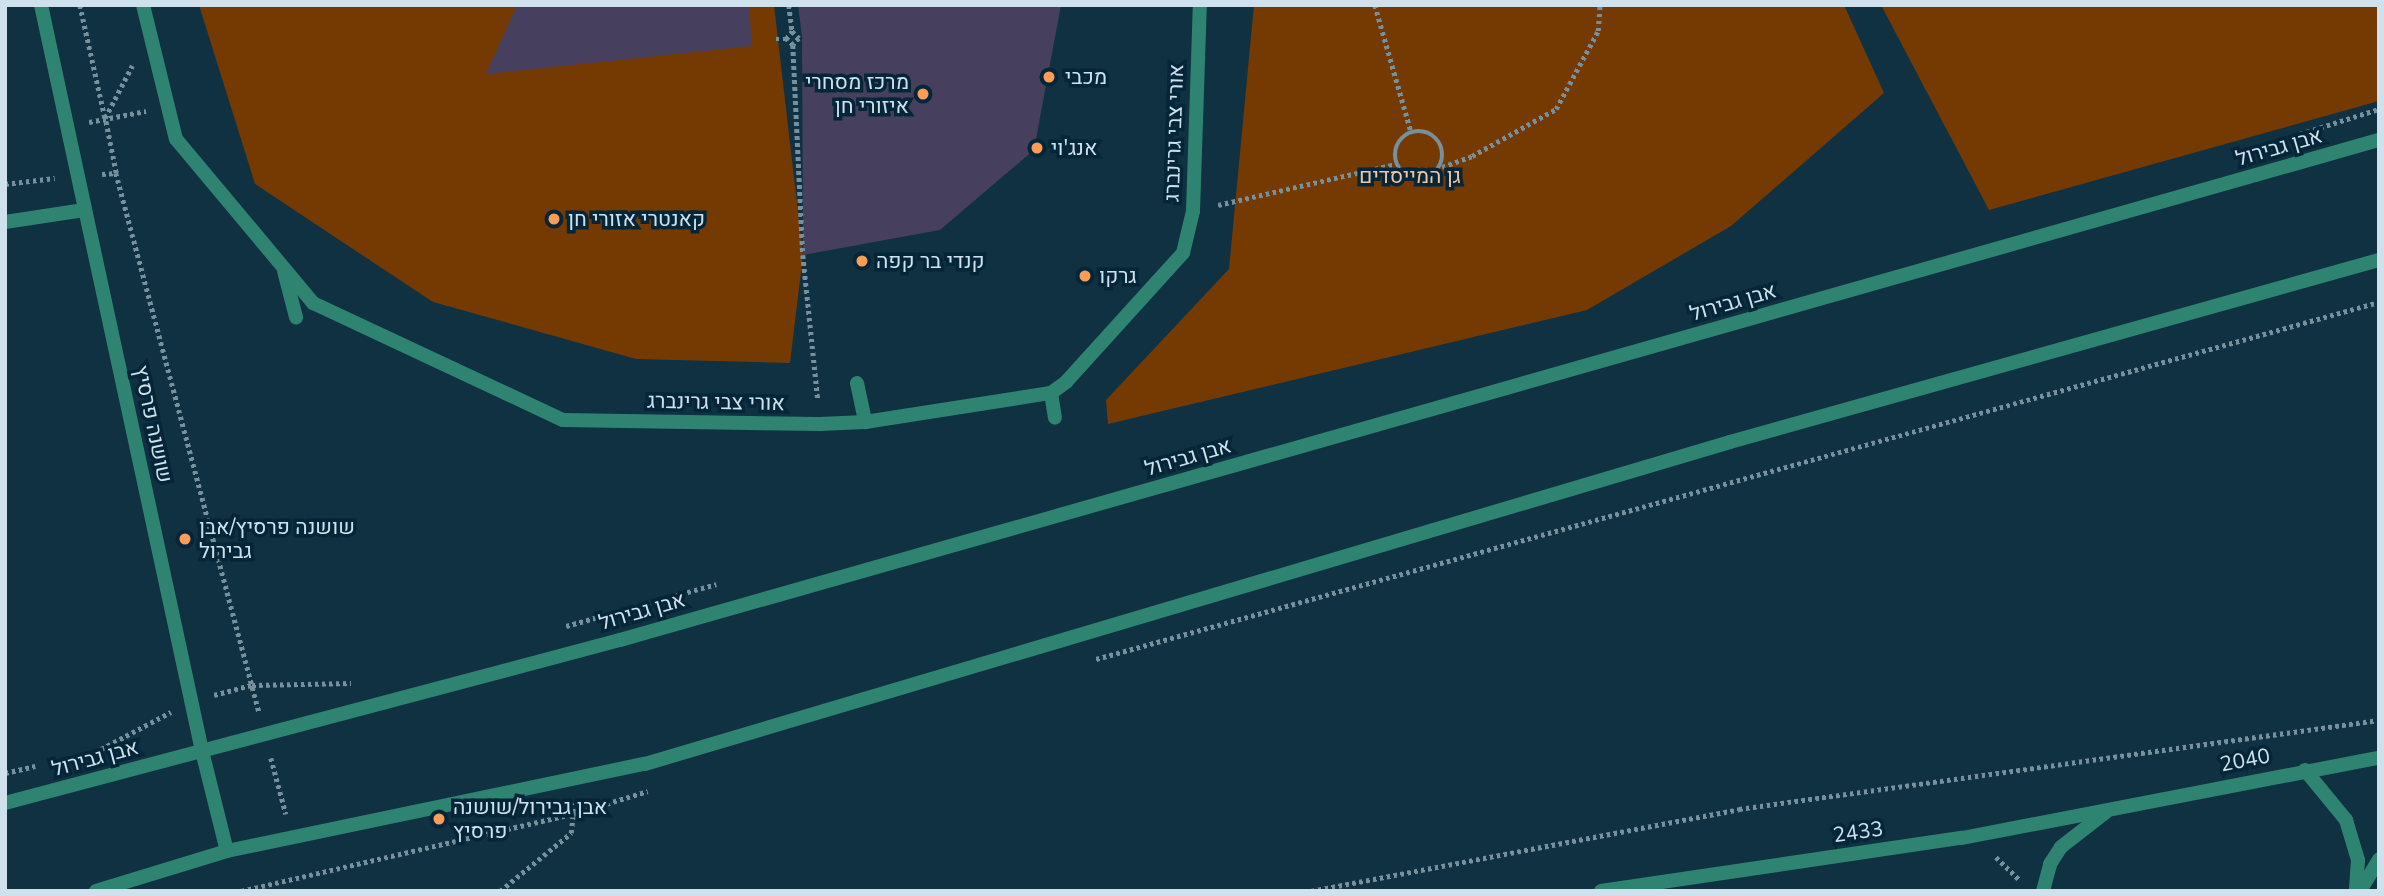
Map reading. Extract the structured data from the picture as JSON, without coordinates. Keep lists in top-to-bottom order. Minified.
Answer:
{"streets":{"street":["אורי צבי גרינברג","אבן גבירול","שושנה פרסיץ","2040","2433"]},"crossings":[["אבן גבירול","שושנה פרסיץ"],["2040","2433"]],"parks":["גן המייסדים"],"places":["מכבי","מרכז מסחרי איזורי חן","אנג'וי","קאנטרי אזורי חן","קנדי בר קפה","גרקו","שושנה פרסיץ/אבן גבירול","אבן גבירול/שושנה פרסיץ"]}
